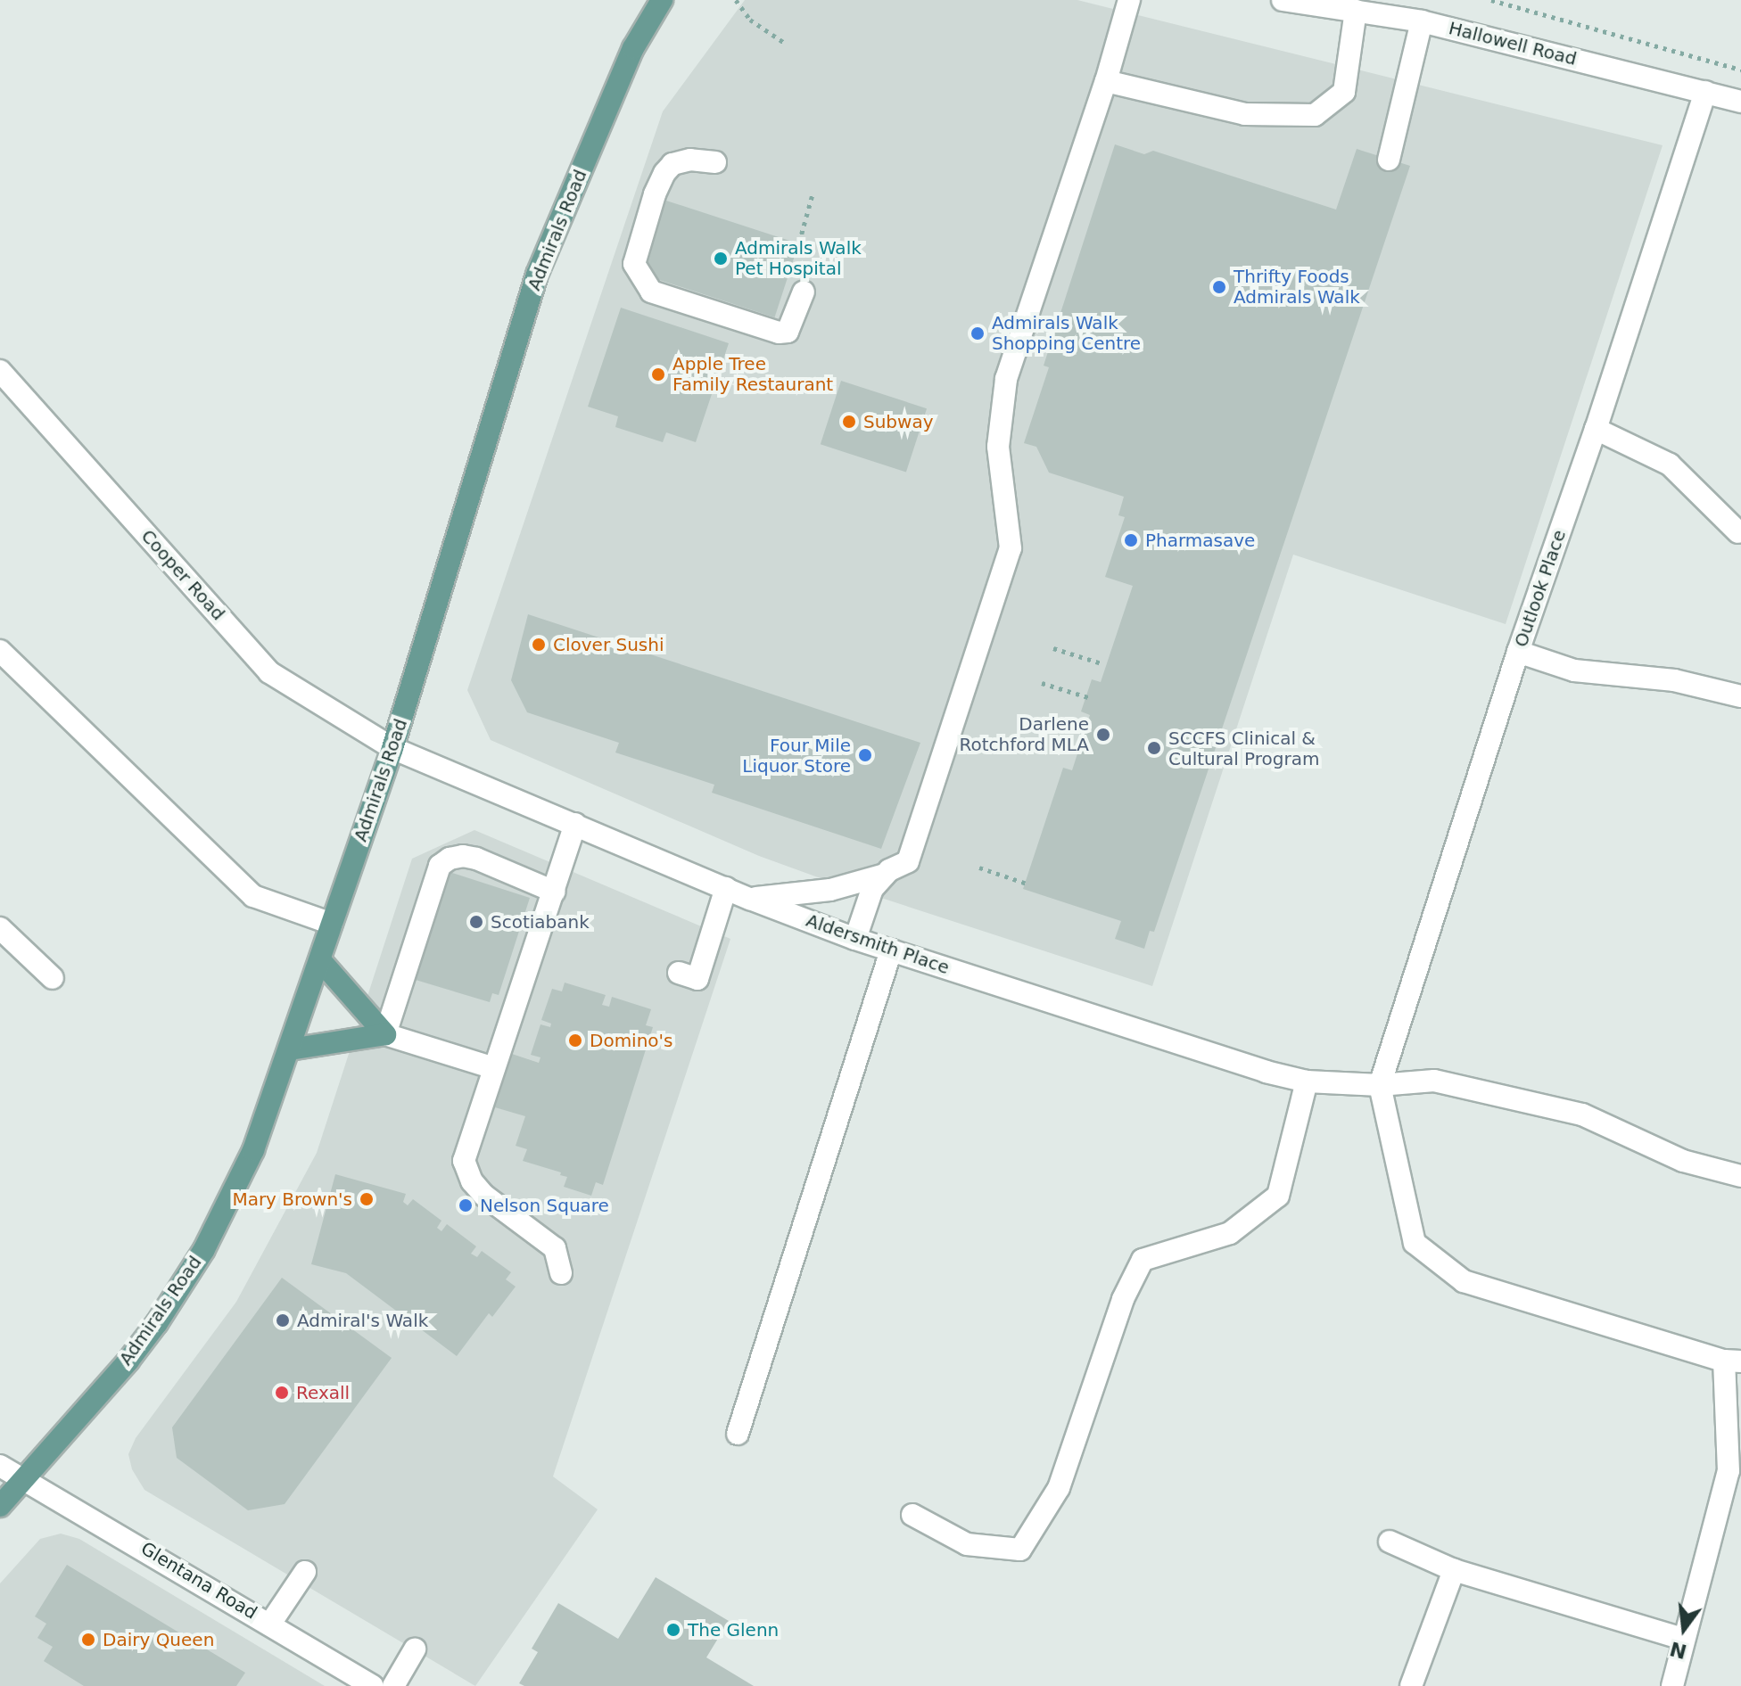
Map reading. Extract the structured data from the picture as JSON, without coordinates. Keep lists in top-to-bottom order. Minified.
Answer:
{"streets":{"main road":["Admirals Road"],"street":["Hallowell Road","Cooper Road","Outlook Place","Aldersmith Place","Glentana Road"]},"crossings":[["Hallowell Road","Outlook Place"],["Admirals Road","Cooper Road"],["Admirals Road","Aldersmith Place"],["Admirals Road","Glentana Road"],["Cooper Road","Aldersmith Place"],["Outlook Place","Aldersmith Place"]],"places":["Admirals Walk Pet Hospital","Thrifty Foods Admirals Walk","Admirals Walk Shopping Centre","Apple Tree Family Restaurant","Subway","Pharmasave","Clover Sushi","Darlene Rotchford MLA","SCCFS Clinical & Cultural Program","Four Mile Liquor Store","Scotiabank","Domino's","Mary Brown's","Nelson Square","Admiral's Walk","Rexall","The Glenn","Dairy Queen"],"north":"bottom"}
